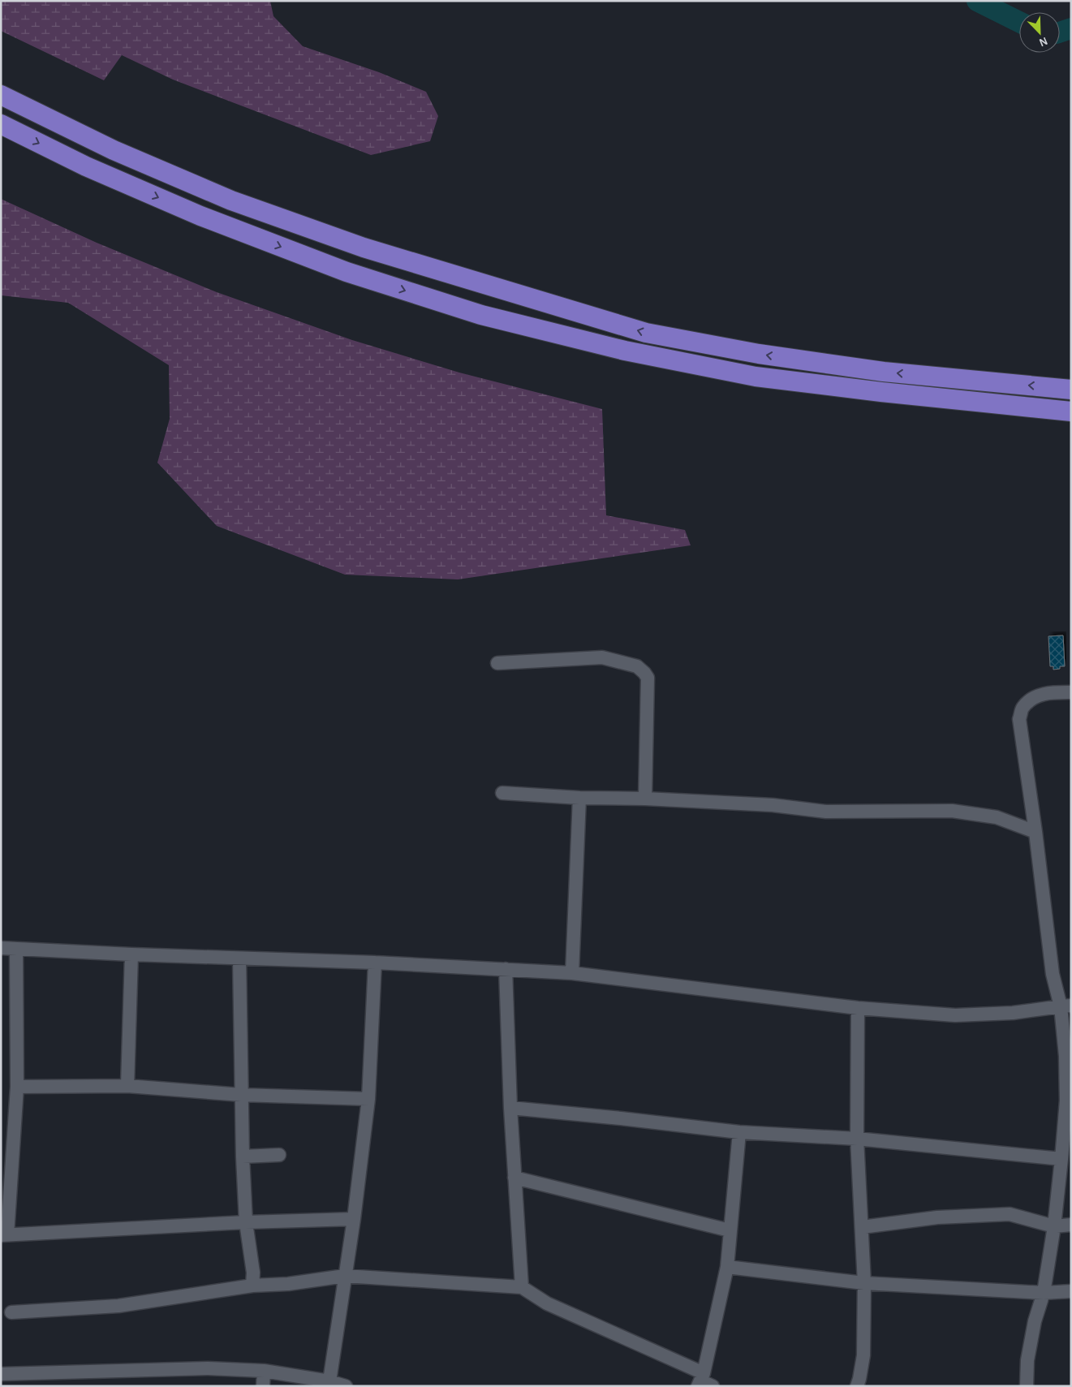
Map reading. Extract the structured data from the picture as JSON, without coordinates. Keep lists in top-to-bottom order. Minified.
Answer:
{"north":"bottom right"}
